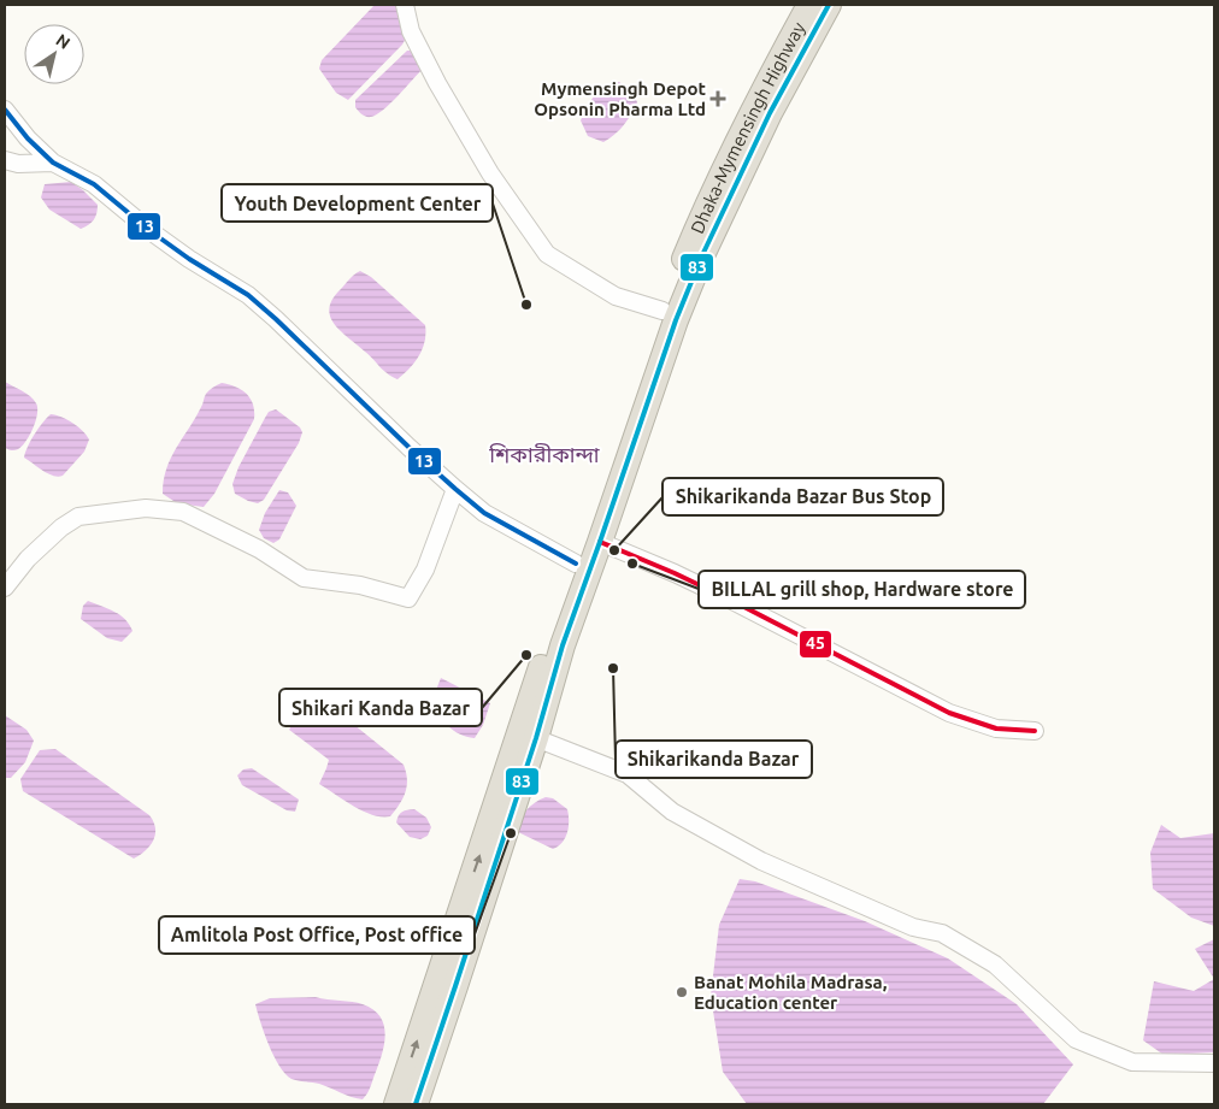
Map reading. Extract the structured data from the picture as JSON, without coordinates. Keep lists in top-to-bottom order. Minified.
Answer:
{"streets":{"highway":["Dhaka-Mymensingh Highway"]},"districts":["শিকারীকান্দা"],"places":{"health":["Mymensingh Depot Opsonin Pharma Ltd"],"other":["Youth Development Center","Shikarikanda Bazar Bus Stop","BILLAL grill shop, Hardware store","Shikari Kanda Bazar","Shikarikanda Bazar","Amlitola Post Office, Post office","Banat Mohila Madrasa, Education center"]},"lines":["transit line 83","transit line 13","transit line 45"],"north":"top right"}
